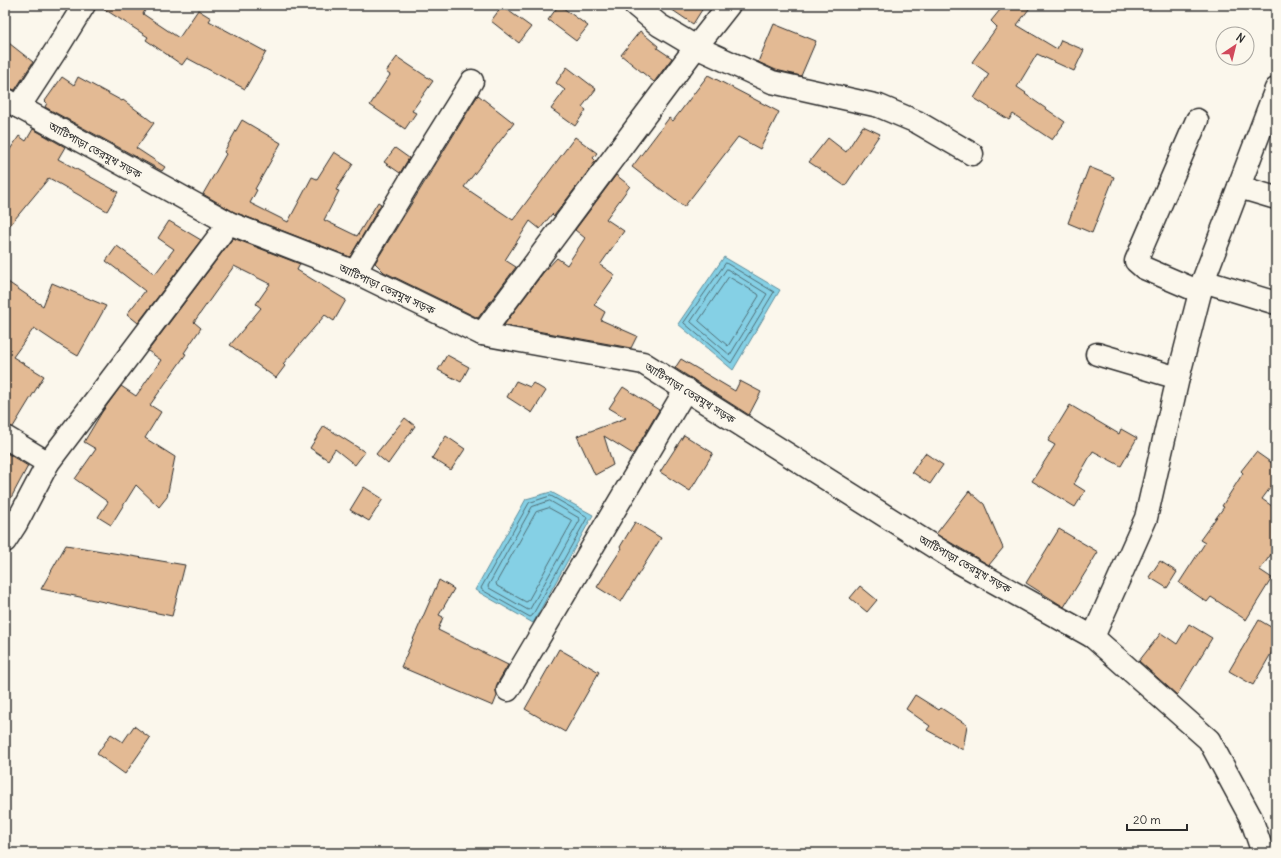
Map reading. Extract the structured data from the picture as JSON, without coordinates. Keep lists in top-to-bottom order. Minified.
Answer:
{"streets":{"street":["আটিপাড়া তেরমুখ সড়ক"]},"scale_bar":"20 m","north":"top right"}
